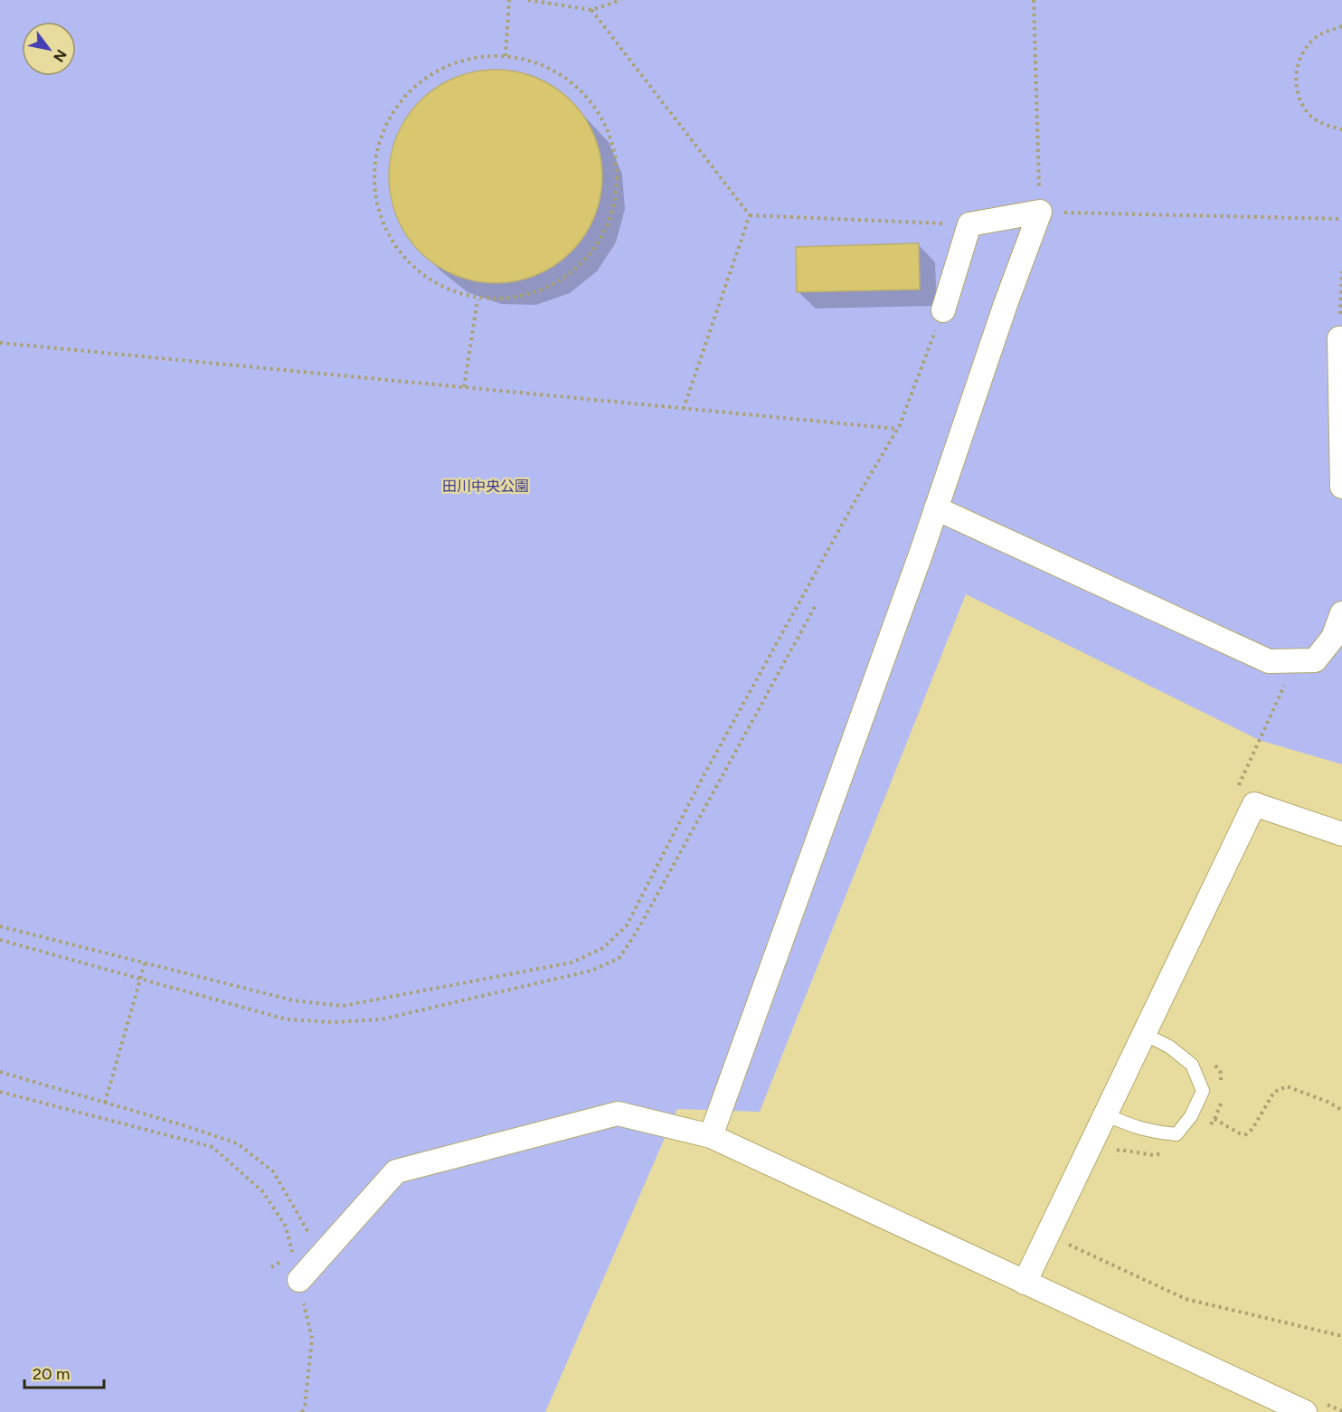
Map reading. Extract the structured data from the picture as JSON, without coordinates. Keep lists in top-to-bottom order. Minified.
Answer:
{"parks":["田川中央公園"],"scale_bar":"20 m","north":"bottom right"}
